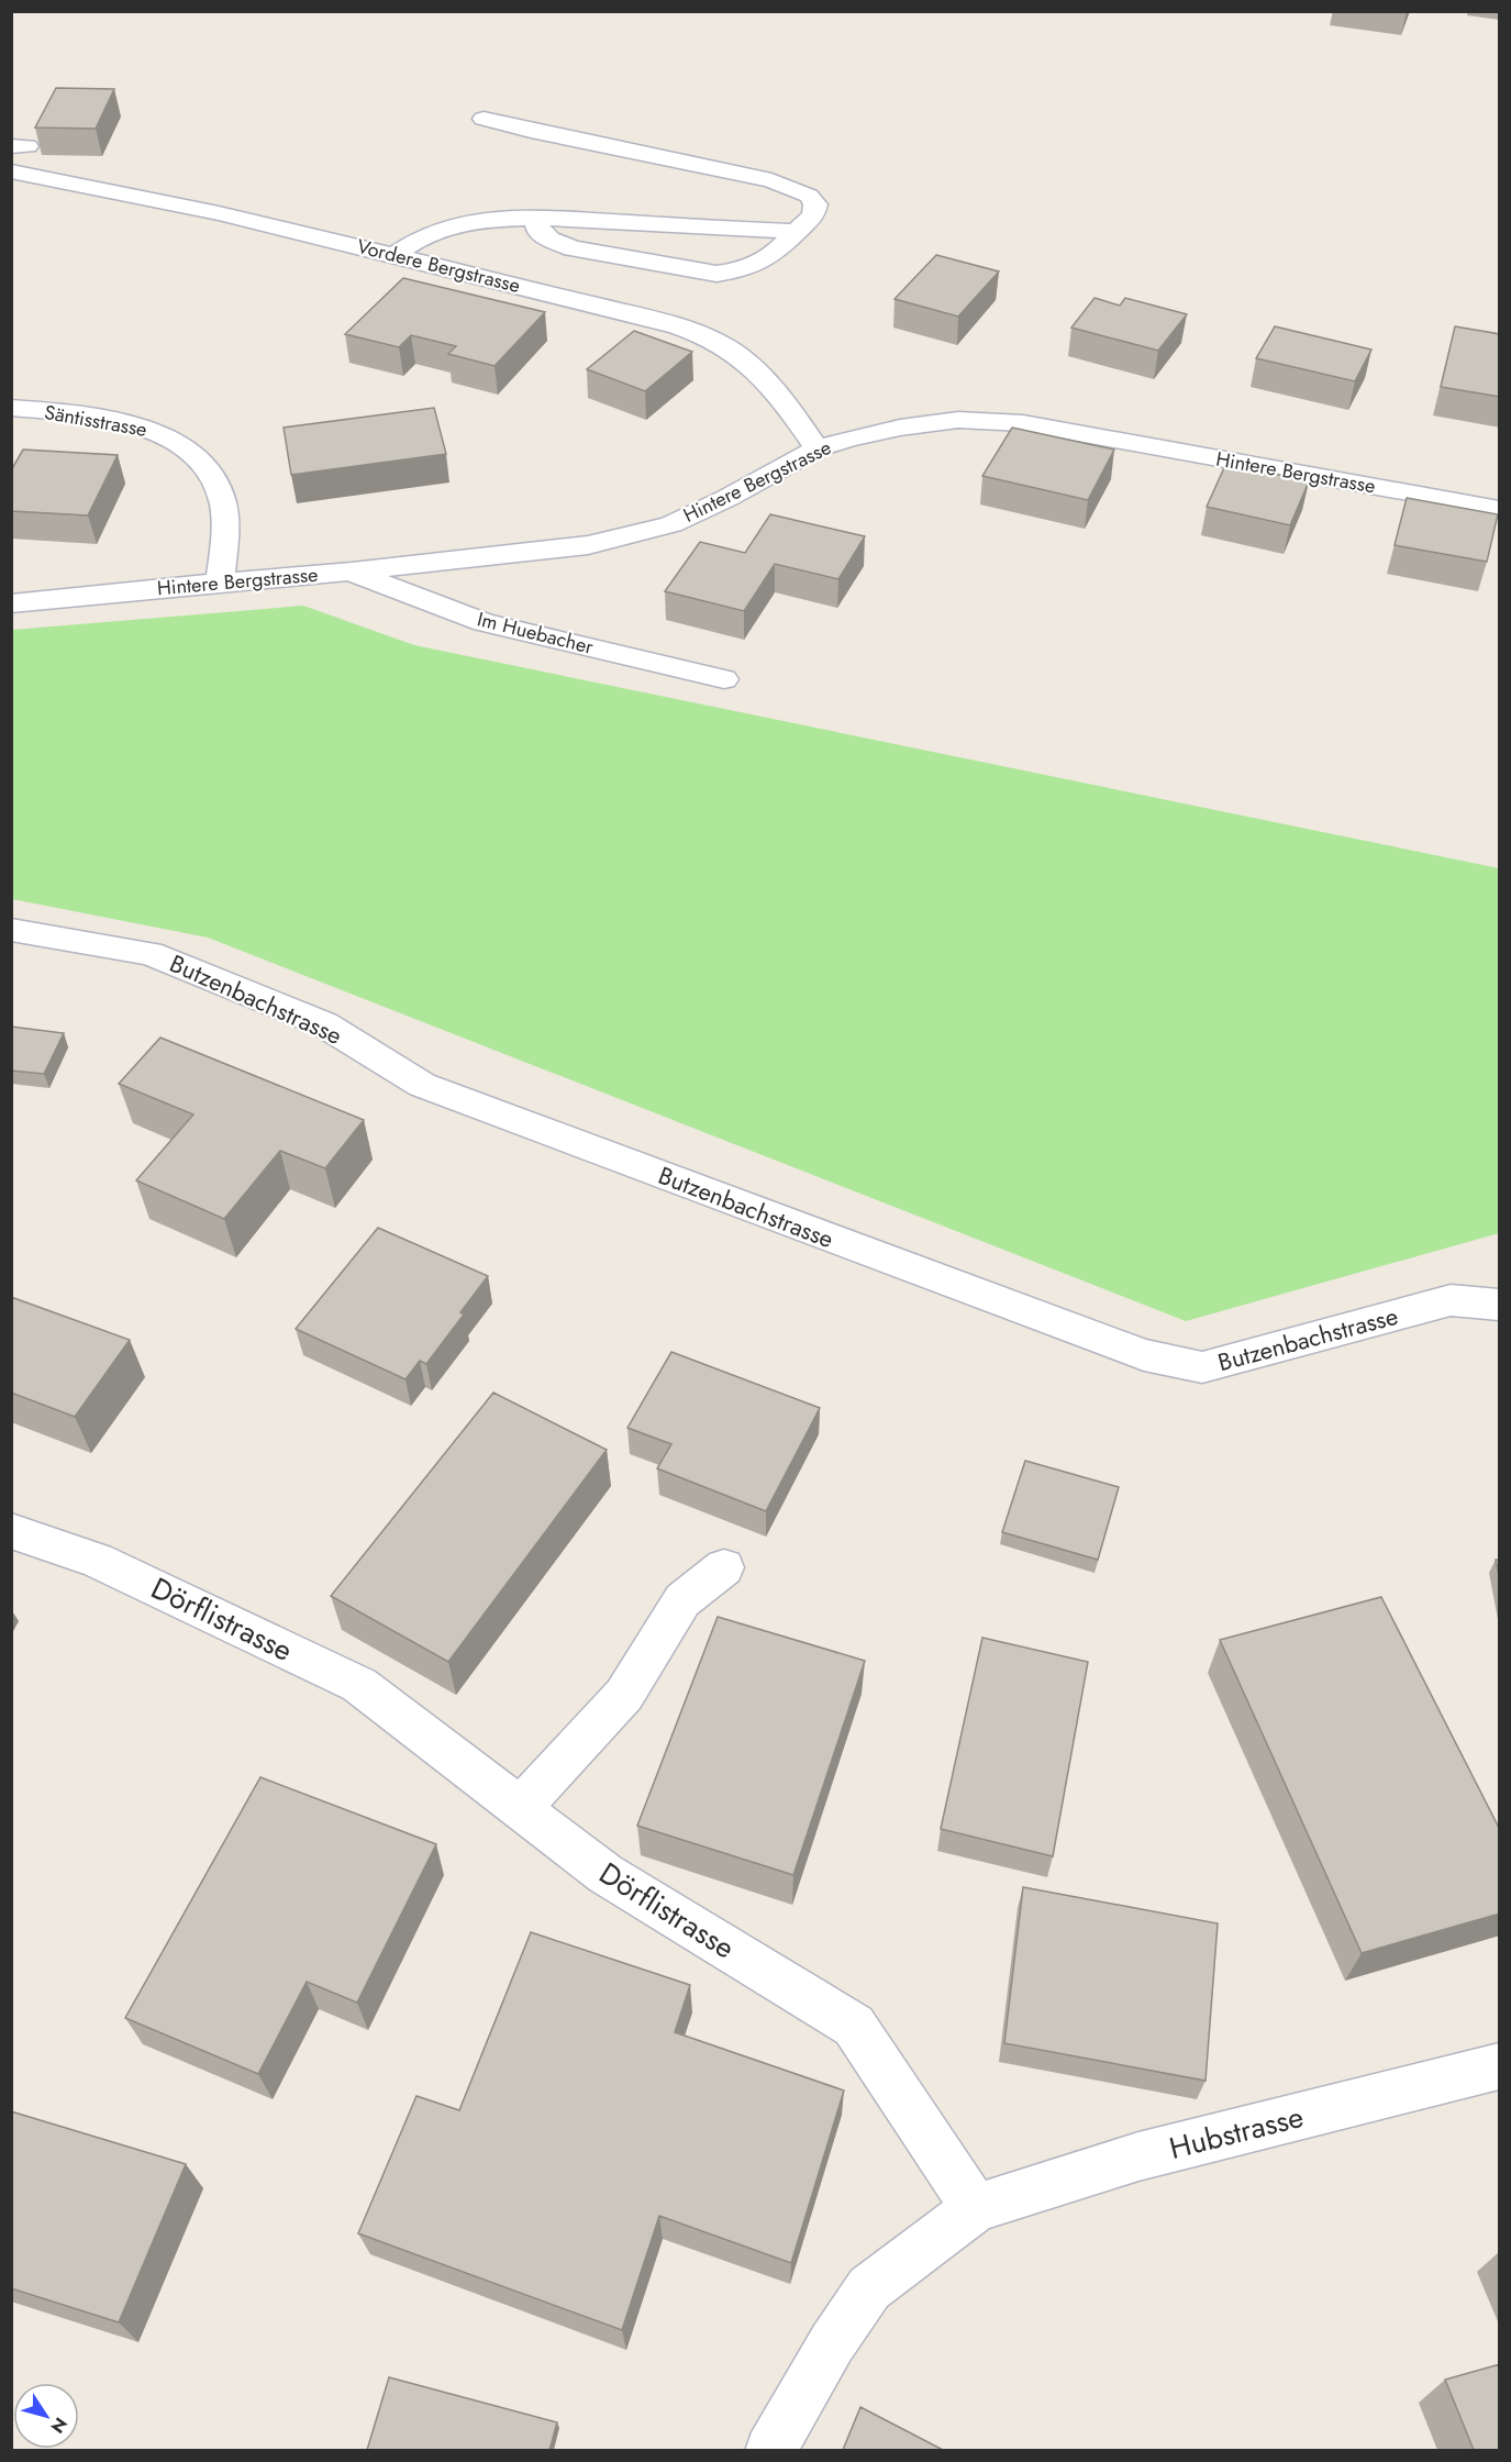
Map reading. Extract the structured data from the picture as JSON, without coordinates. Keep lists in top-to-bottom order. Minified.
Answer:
{"streets":{"street":["Vordere Bergstrasse","Säntisstrasse","Hintere Bergstrasse","Im Huebacher","Butzenbachstrasse","Dörflistrasse","Hubstrasse"]},"crossings":[["Vordere Bergstrasse","Hintere Bergstrasse"],["Säntisstrasse","Hintere Bergstrasse"],["Hintere Bergstrasse","Im Huebacher"],["Dörflistrasse","Hubstrasse"]],"north":"bottom right"}
